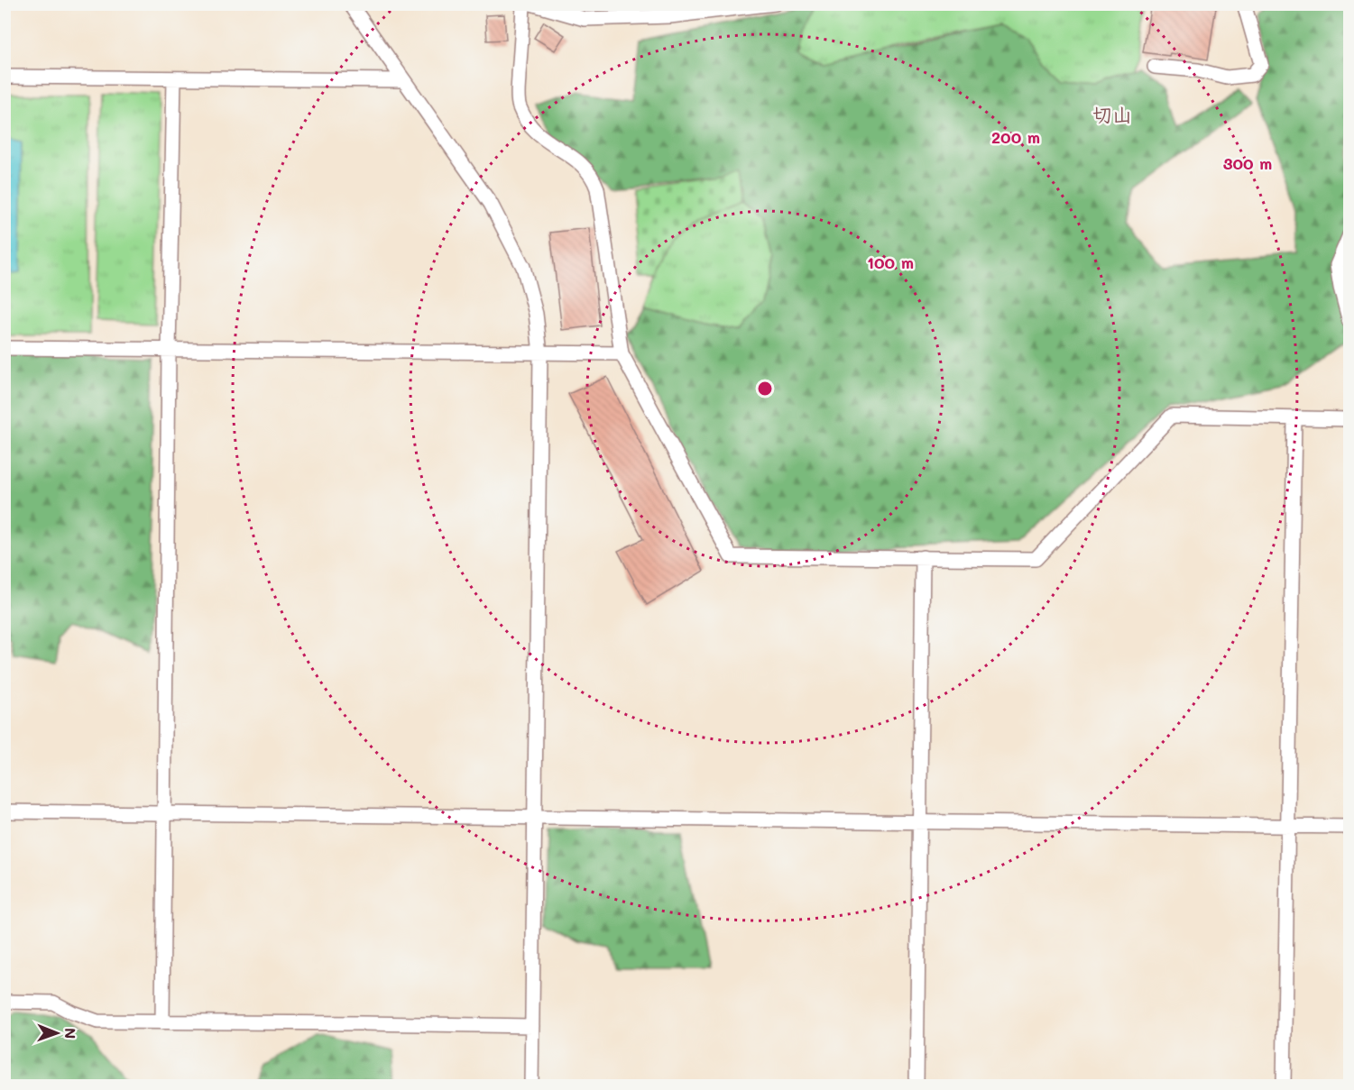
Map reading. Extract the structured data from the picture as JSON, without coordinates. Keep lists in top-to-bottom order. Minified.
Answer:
{"districts":["切山"],"north":"right","rings":["200 m","300 m","100 m"]}
